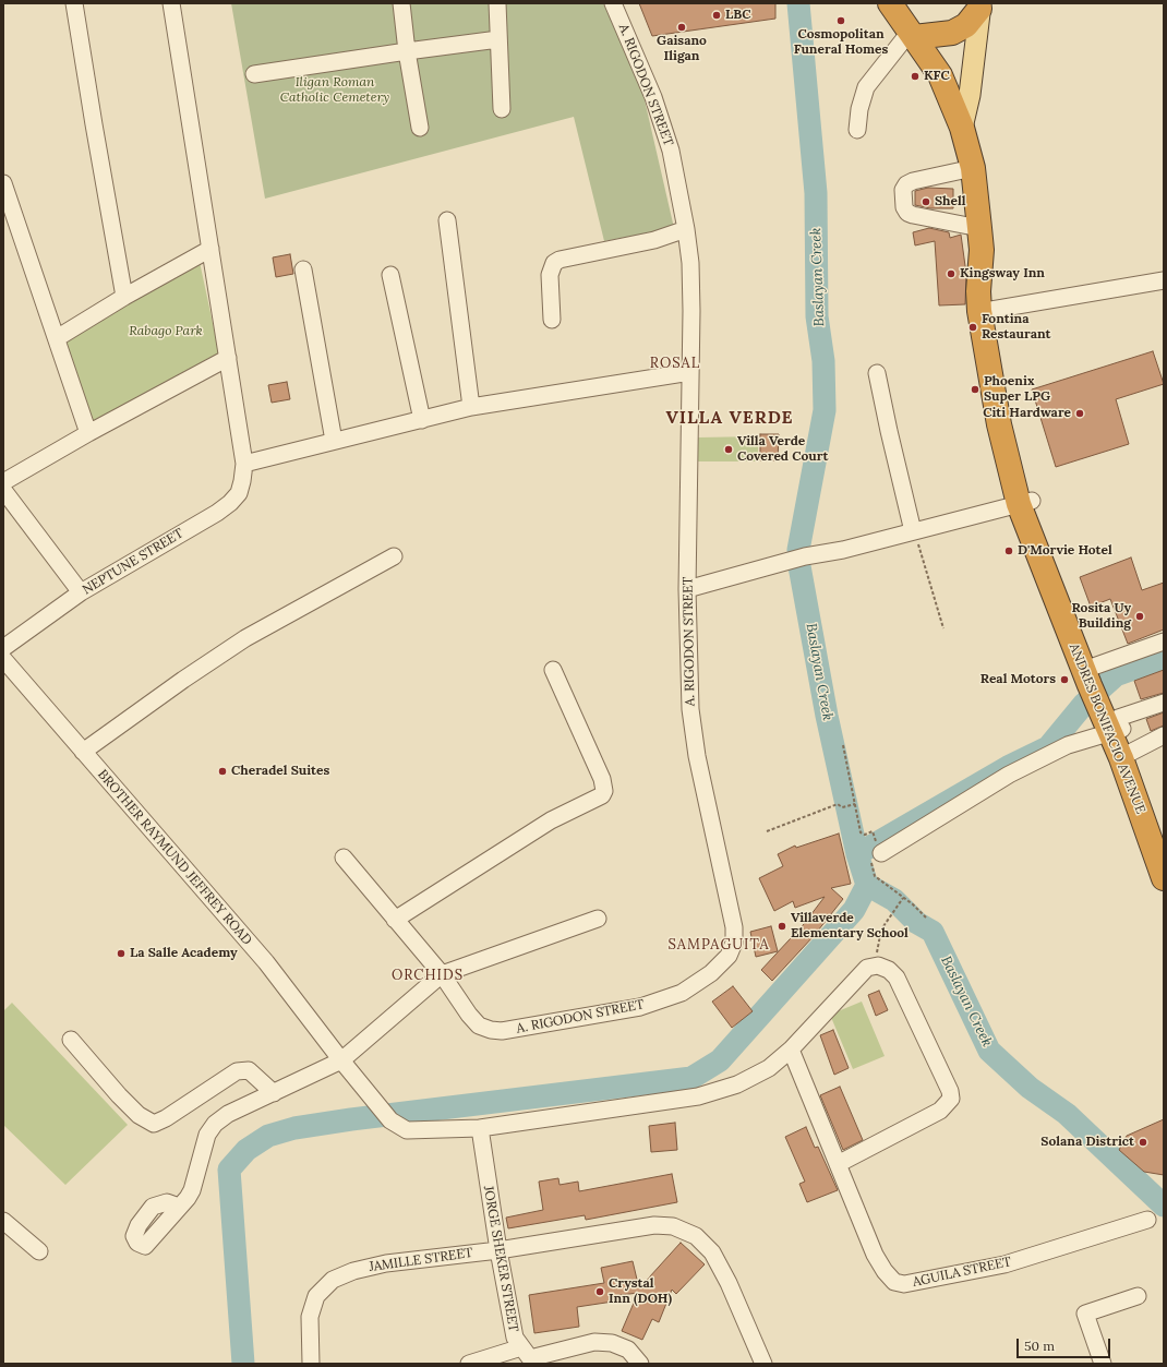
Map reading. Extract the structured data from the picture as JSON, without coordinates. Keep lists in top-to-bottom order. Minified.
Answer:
{"streets":{"highway":["ANDRES BONIFACIO AVENUE"],"street":["A. RIGODON STREET","NEPTUNE STREET","BROTHER RAYMUND JEFFREY ROAD","JORGE SHEKER STREET","JAMILLE STREET","AGUILA STREET"]},"crossings":[["BROTHER RAYMUND JEFFREY ROAD","JORGE SHEKER STREET"],["JORGE SHEKER STREET","JAMILLE STREET"]],"districts":["ROSAL","VILLA VERDE","SAMPAGUITA","ORCHIDS"],"water":["Baslayan Creek"],"parks":["Iligan Roman Catholic Cemetery","Rabago Park"],"places":["LBC","Cosmopolitan Funeral Homes","Gaisano Iligan","KFC","Shell","Kingsway Inn","Fontina Restaurant","Phoenix Super LPG","Citi Hardware","Villa Verde Covered Court","D'Morvie Hotel","Rosita Uy Building","Real Motors","Cheradel Suites","Villaverde Elementary School","La Salle Academy","Solana District","Crystal Inn (DOH)"],"scale_bar":"50 m"}
